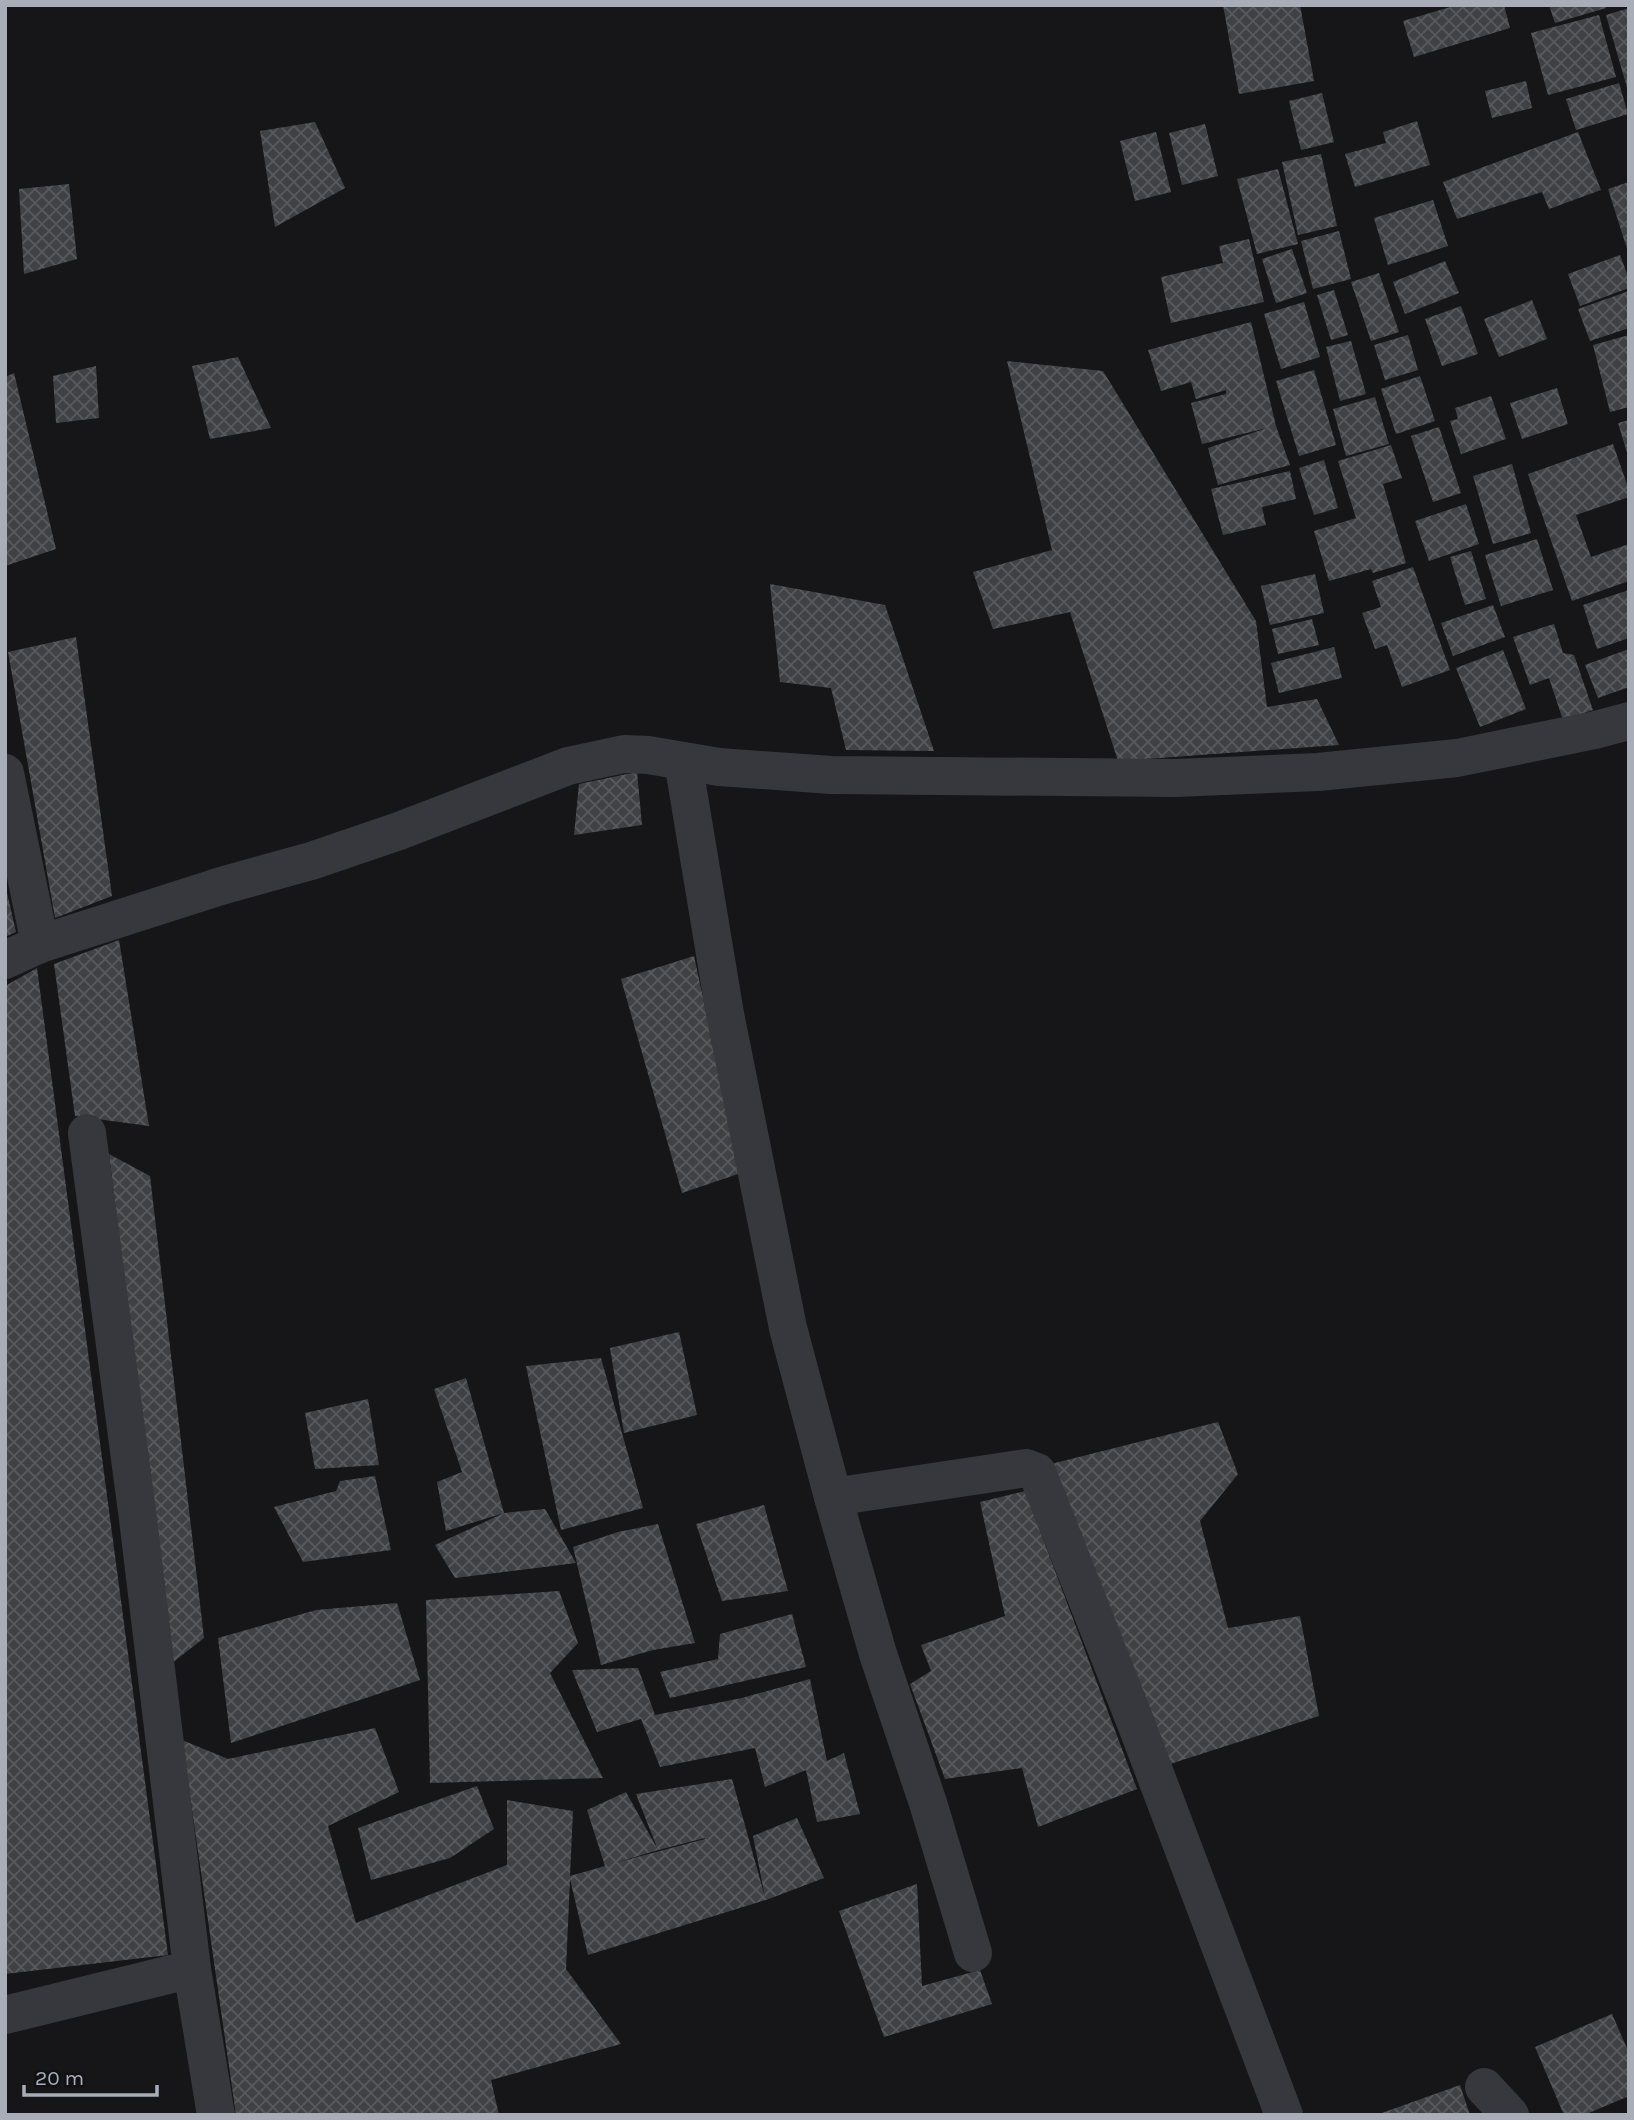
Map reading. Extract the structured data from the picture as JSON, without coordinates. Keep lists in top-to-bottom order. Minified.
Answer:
{"scale_bar":"20 m"}
